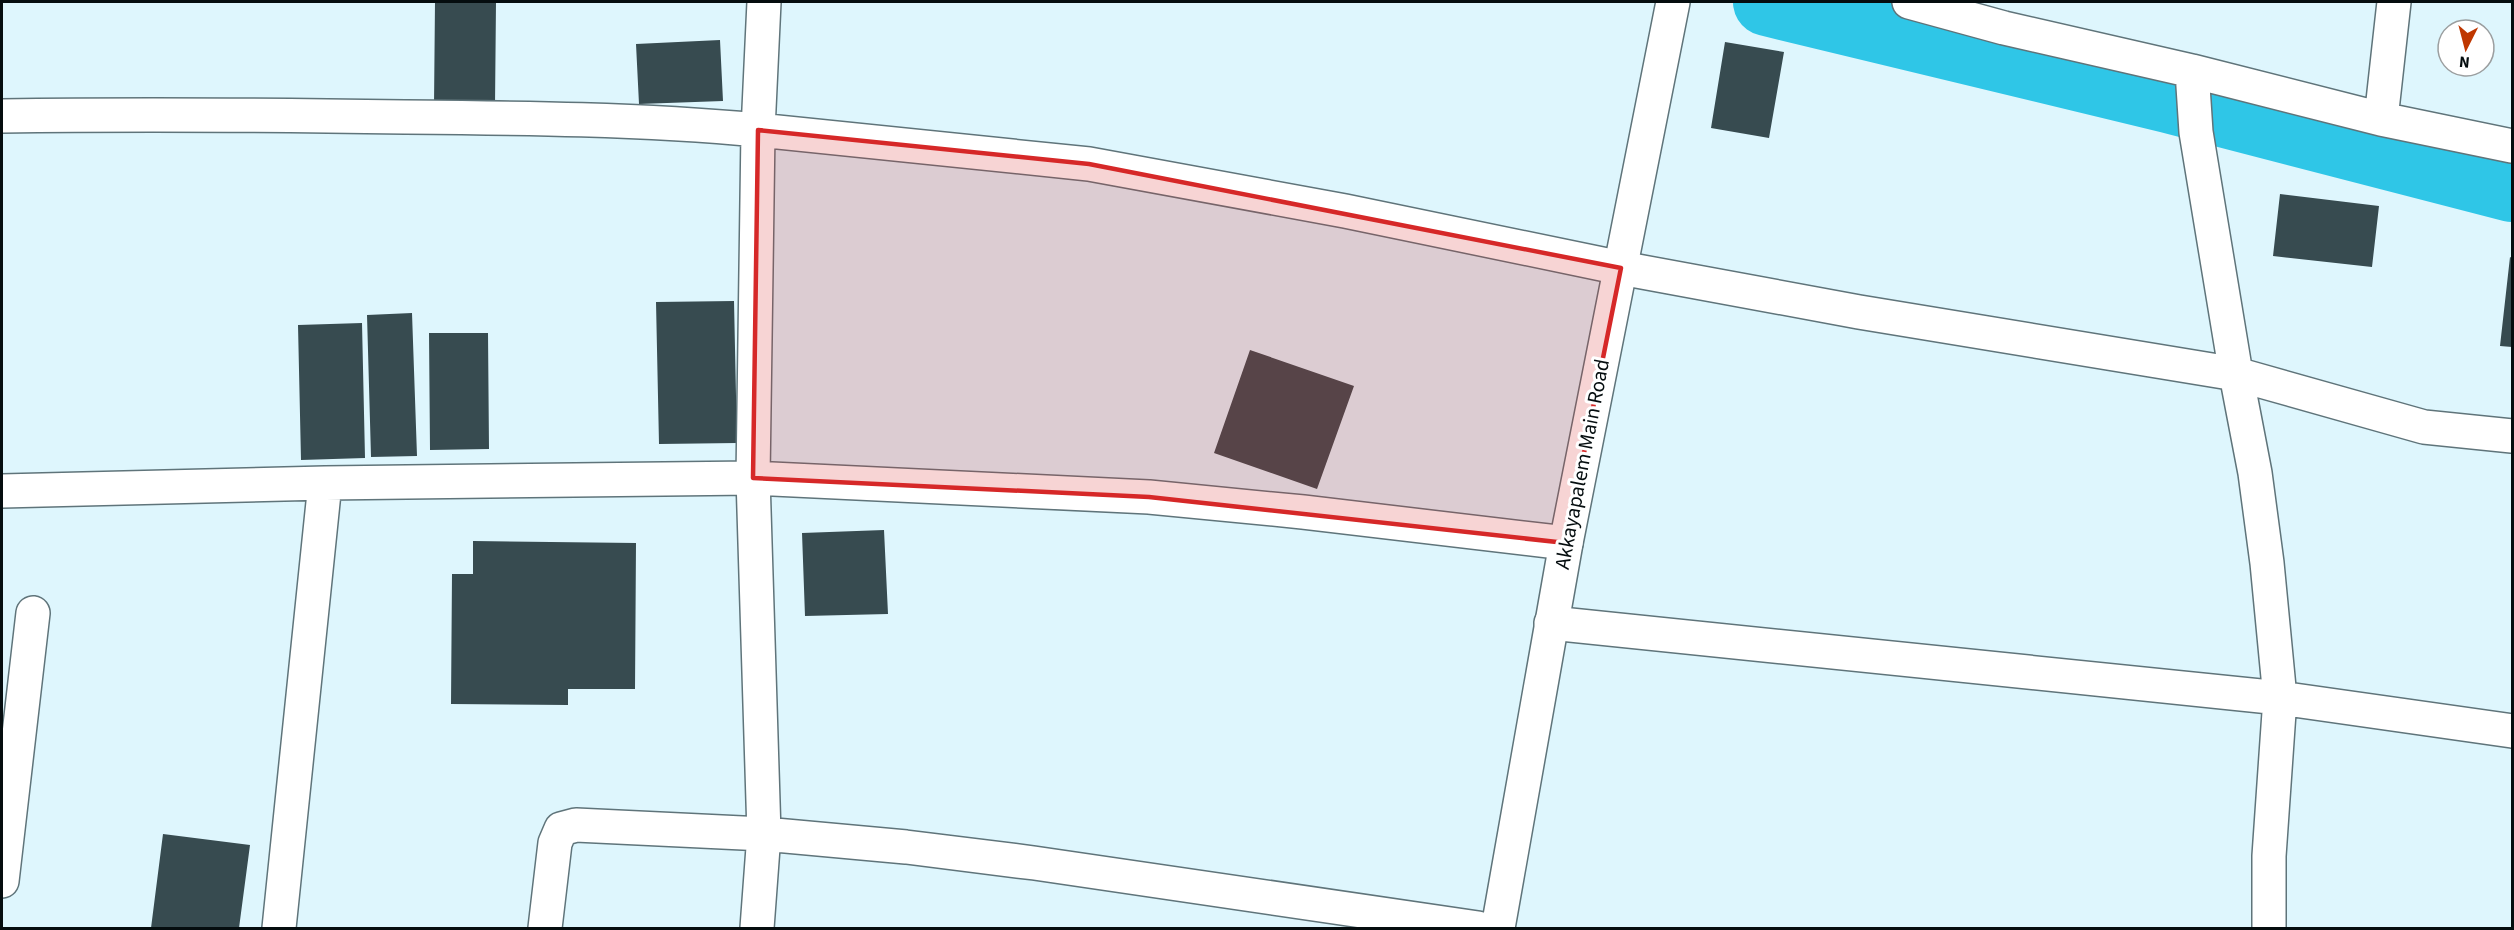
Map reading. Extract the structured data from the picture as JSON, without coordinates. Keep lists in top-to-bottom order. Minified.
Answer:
{"streets":{"street":["Akkayapalem Main Road"]},"north":"bottom"}
